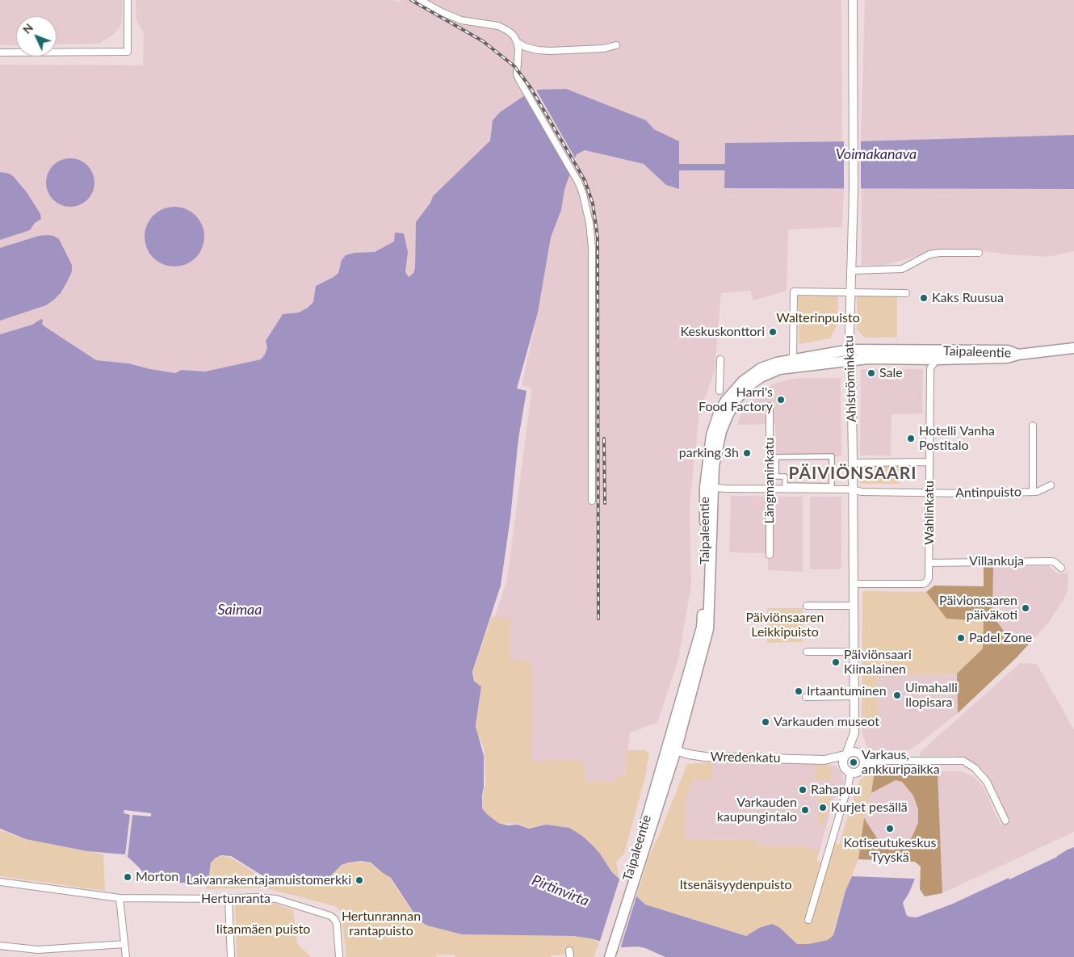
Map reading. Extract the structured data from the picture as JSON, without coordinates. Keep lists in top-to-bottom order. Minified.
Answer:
{"streets":{"highway":["Taipaleentie"],"street":["Ahlströminkatu","Längmaninkatu","Antinpuisto","Wahlinkatu","Villankuja","Wredenkatu","Hertunranta"]},"crossings":[["Taipaleentie","Ahlströminkatu"],["Taipaleentie","Antinpuisto"],["Taipaleentie","Wredenkatu"],["Ahlströminkatu","Antinpuisto"],["Ahlströminkatu","Wahlinkatu"],["Ahlströminkatu","Wredenkatu"],["Längmaninkatu","Antinpuisto"],["Antinpuisto","Wahlinkatu"],["Wahlinkatu","Villankuja"]],"districts":["PÄIVIÖNSAARI"],"water":["Voimakanava","Saimaa","Pirtinvirta"],"parks":["Walterinpuisto","Päiviönsaaren Leikkipuisto","Itsenäisyydenpuisto","Hertunrannan rantapuisto","Iitanmäen puisto"],"places":["Kaks Ruusua","Keskuskonttori","Sale","Harri's Food Factory","Hotelli Vanha Postitalo","parking 3h","Päivionsaaren päiväkoti","Padel Zone","Päiviönsaari Kiinalainen","Irtaantuminen","Uimahalli Ilopisara","Varkauden museot","Varkaus, ankkuripaikka","Rahapuu","Kurjet pesällä","Varkauden kaupungintalo","Kotiseutukeskus Tyyskä","Morton","Laivanrakentajamuistomerkki"],"north":"top left"}
